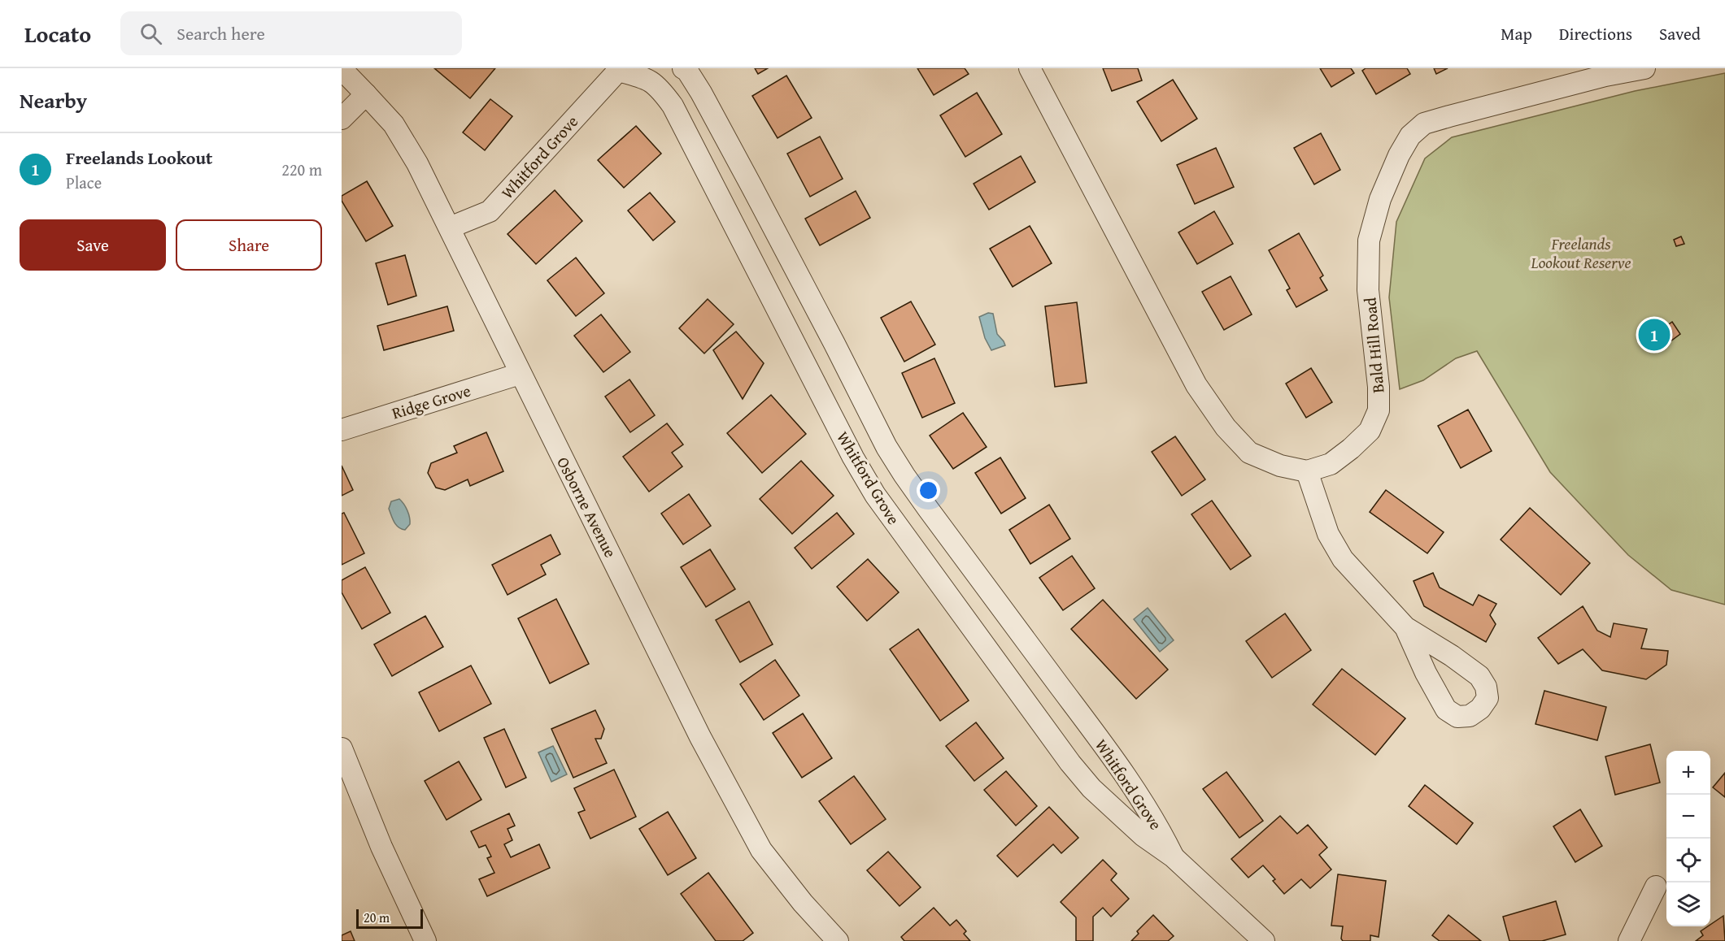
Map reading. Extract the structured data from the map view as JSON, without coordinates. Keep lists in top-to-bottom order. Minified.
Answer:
{"streets":{"street":["Whitford Grove","Bald Hill Road","Ridge Grove","Osborne Avenue"]},"crossings":[["Whitford Grove","Osborne Avenue"],["Ridge Grove","Osborne Avenue"]],"parks":["Freelands Lookout Reserve"],"scale_bar":"20 m","page":{"header":"Locato","search":"Search here","nav":["Map","Directions","Saved"],"heading":"Nearby","list":[{"mark":"1","name":"Freelands Lookout","note":"Place","value":"220 m"}],"buttons":["Save","Share"],"pins":"1","map_buttons":["+","−"],"scale":"20 m"}}
